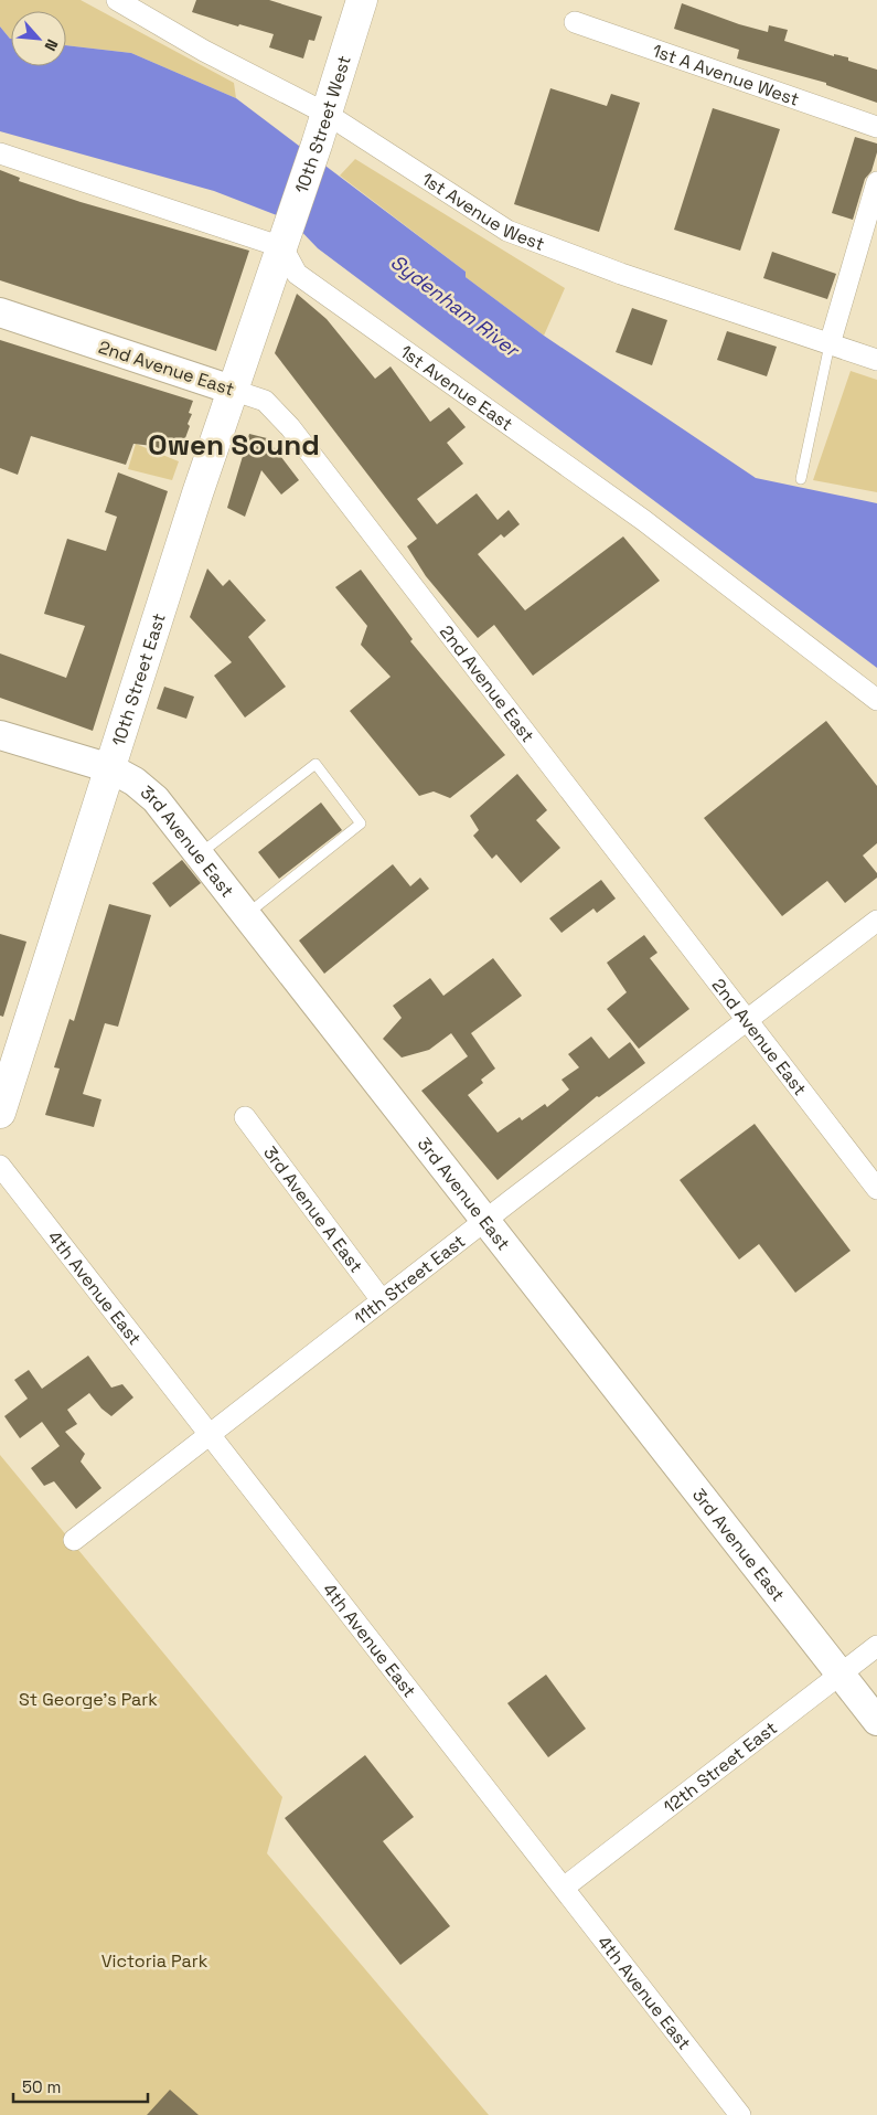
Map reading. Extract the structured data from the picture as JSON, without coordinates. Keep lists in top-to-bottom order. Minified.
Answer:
{"streets":{"main road":["10th Street West","2nd Avenue East","10th Street East","3rd Avenue East"],"street":["1st A Avenue West","1st Avenue West","1st Avenue East","3rd Avenue A East","11th Street East","4th Avenue East","12th Street East"]},"crossings":[["10th Street West","1st Avenue West"],["10th Street West","1st Avenue East"],["10th Street West","10th Street East"],["2nd Avenue East","10th Street East"],["2nd Avenue East","11th Street East"],["1st Avenue East","10th Street East"],["10th Street East","3rd Avenue East"],["3rd Avenue East","11th Street East"],["3rd Avenue East","12th Street East"],["3rd Avenue A East","11th Street East"],["11th Street East","4th Avenue East"],["4th Avenue East","12th Street East"]],"districts":["Owen Sound"],"water":["Sydenham River"],"parks":["St George's Park","Victoria Park"],"scale_bar":"50 m","north":"bottom right"}
